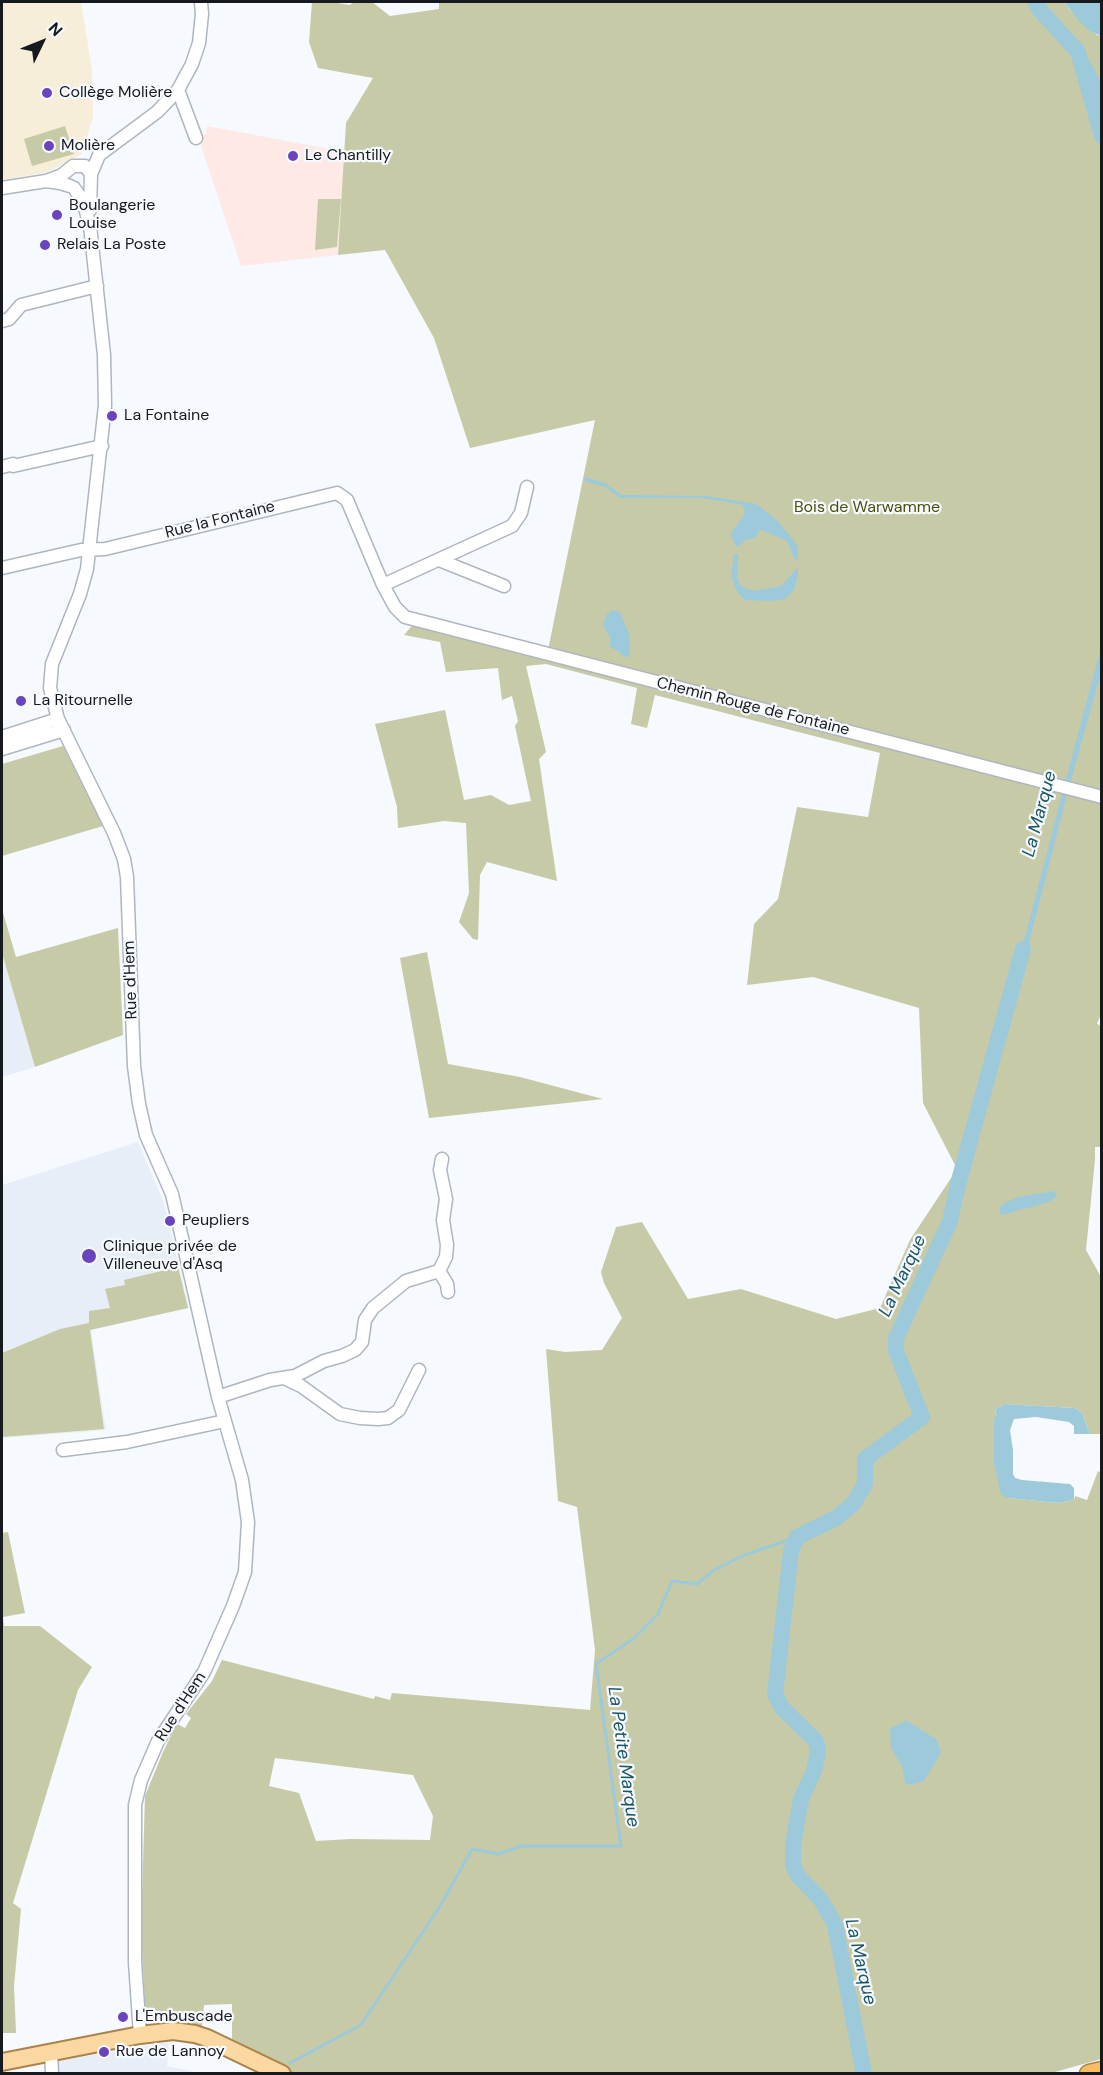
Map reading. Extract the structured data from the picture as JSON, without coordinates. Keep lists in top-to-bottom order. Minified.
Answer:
{"streets":{"street":["Rue la Fontaine","Chemin Rouge de Fontaine","Rue d'Hem"]},"crossings":[["Rue la Fontaine","Chemin Rouge de Fontaine"],["Rue la Fontaine","Rue d'Hem"]],"water":["La Marque","La Petite Marque"],"parks":["Bois de Warwamme"],"places":["Collège Molière","Molière","Le Chantilly","Boulangerie Louise","Relais La Poste","La Fontaine","La Ritournelle","Peupliers","Clinique privée de Villeneuve d'Asq","L'Embuscade","Rue de Lannoy"],"north":"top right"}
